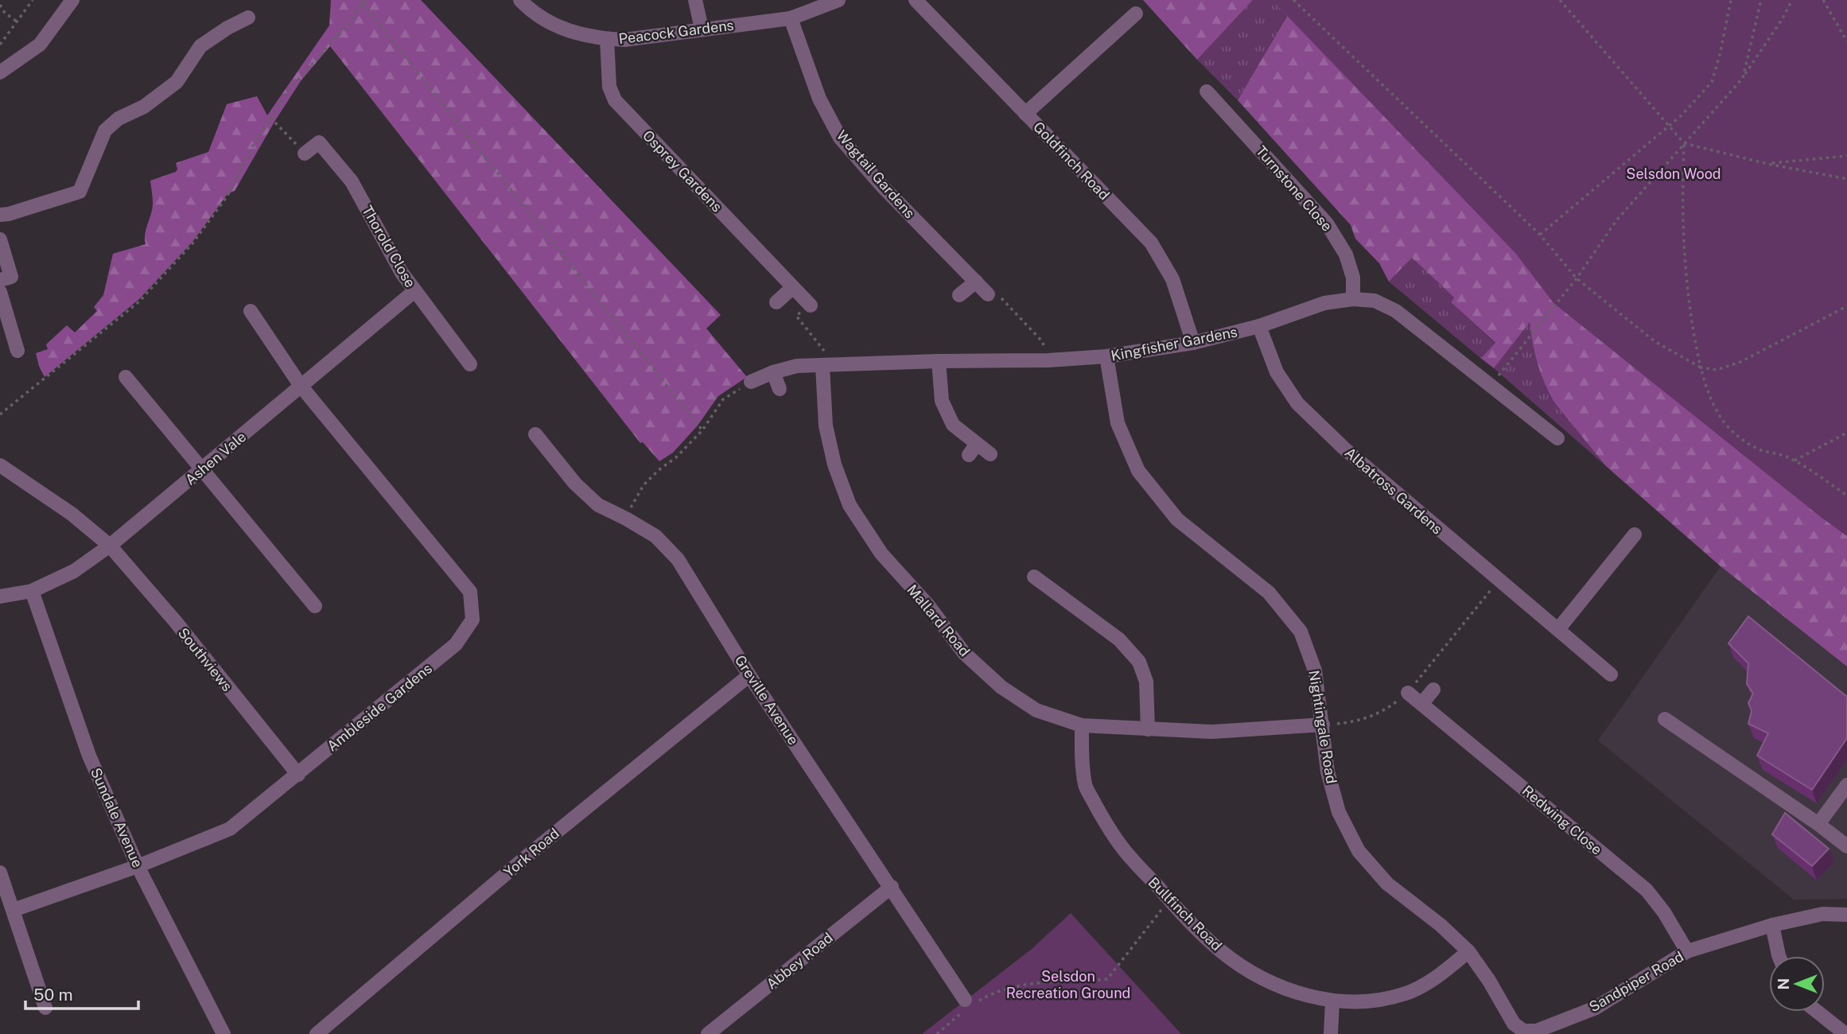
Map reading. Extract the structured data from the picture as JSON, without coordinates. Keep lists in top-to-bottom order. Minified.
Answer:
{"streets":{"street":["Peacock Gardens","Goldfinch Road","Osprey Gardens","Wagtail Gardens","Turnstone Close","Thorold Close","Kingfisher Gardens","Ashen Vale","Albatross Gardens","Mallard Road","Southviews","Greville Avenue","Ambleside Gardens","Nightingale Road","Sundale Avenue","Redwing Close","York Road","Bullfinch Road","Abbey Road","Sandpiper Road"]},"crossings":[["Peacock Gardens","Osprey Gardens"],["Peacock Gardens","Wagtail Gardens"],["Goldfinch Road","Kingfisher Gardens"],["Turnstone Close","Kingfisher Gardens"],["Thorold Close","Ashen Vale"],["Kingfisher Gardens","Albatross Gardens"],["Kingfisher Gardens","Mallard Road"],["Kingfisher Gardens","Nightingale Road"],["Ashen Vale","Southviews"],["Ashen Vale","Ambleside Gardens"],["Ashen Vale","Sundale Avenue"],["Mallard Road","Nightingale Road"],["Mallard Road","Bullfinch Road"],["Southviews","Ambleside Gardens"],["Greville Avenue","York Road"],["Greville Avenue","Abbey Road"],["Ambleside Gardens","Sundale Avenue"],["Nightingale Road","Bullfinch Road"],["Nightingale Road","Sandpiper Road"],["Redwing Close","Sandpiper Road"]],"parks":["Selsdon Wood","Selsdon Recreation Ground"],"scale_bar":"50 m","north":"left"}
